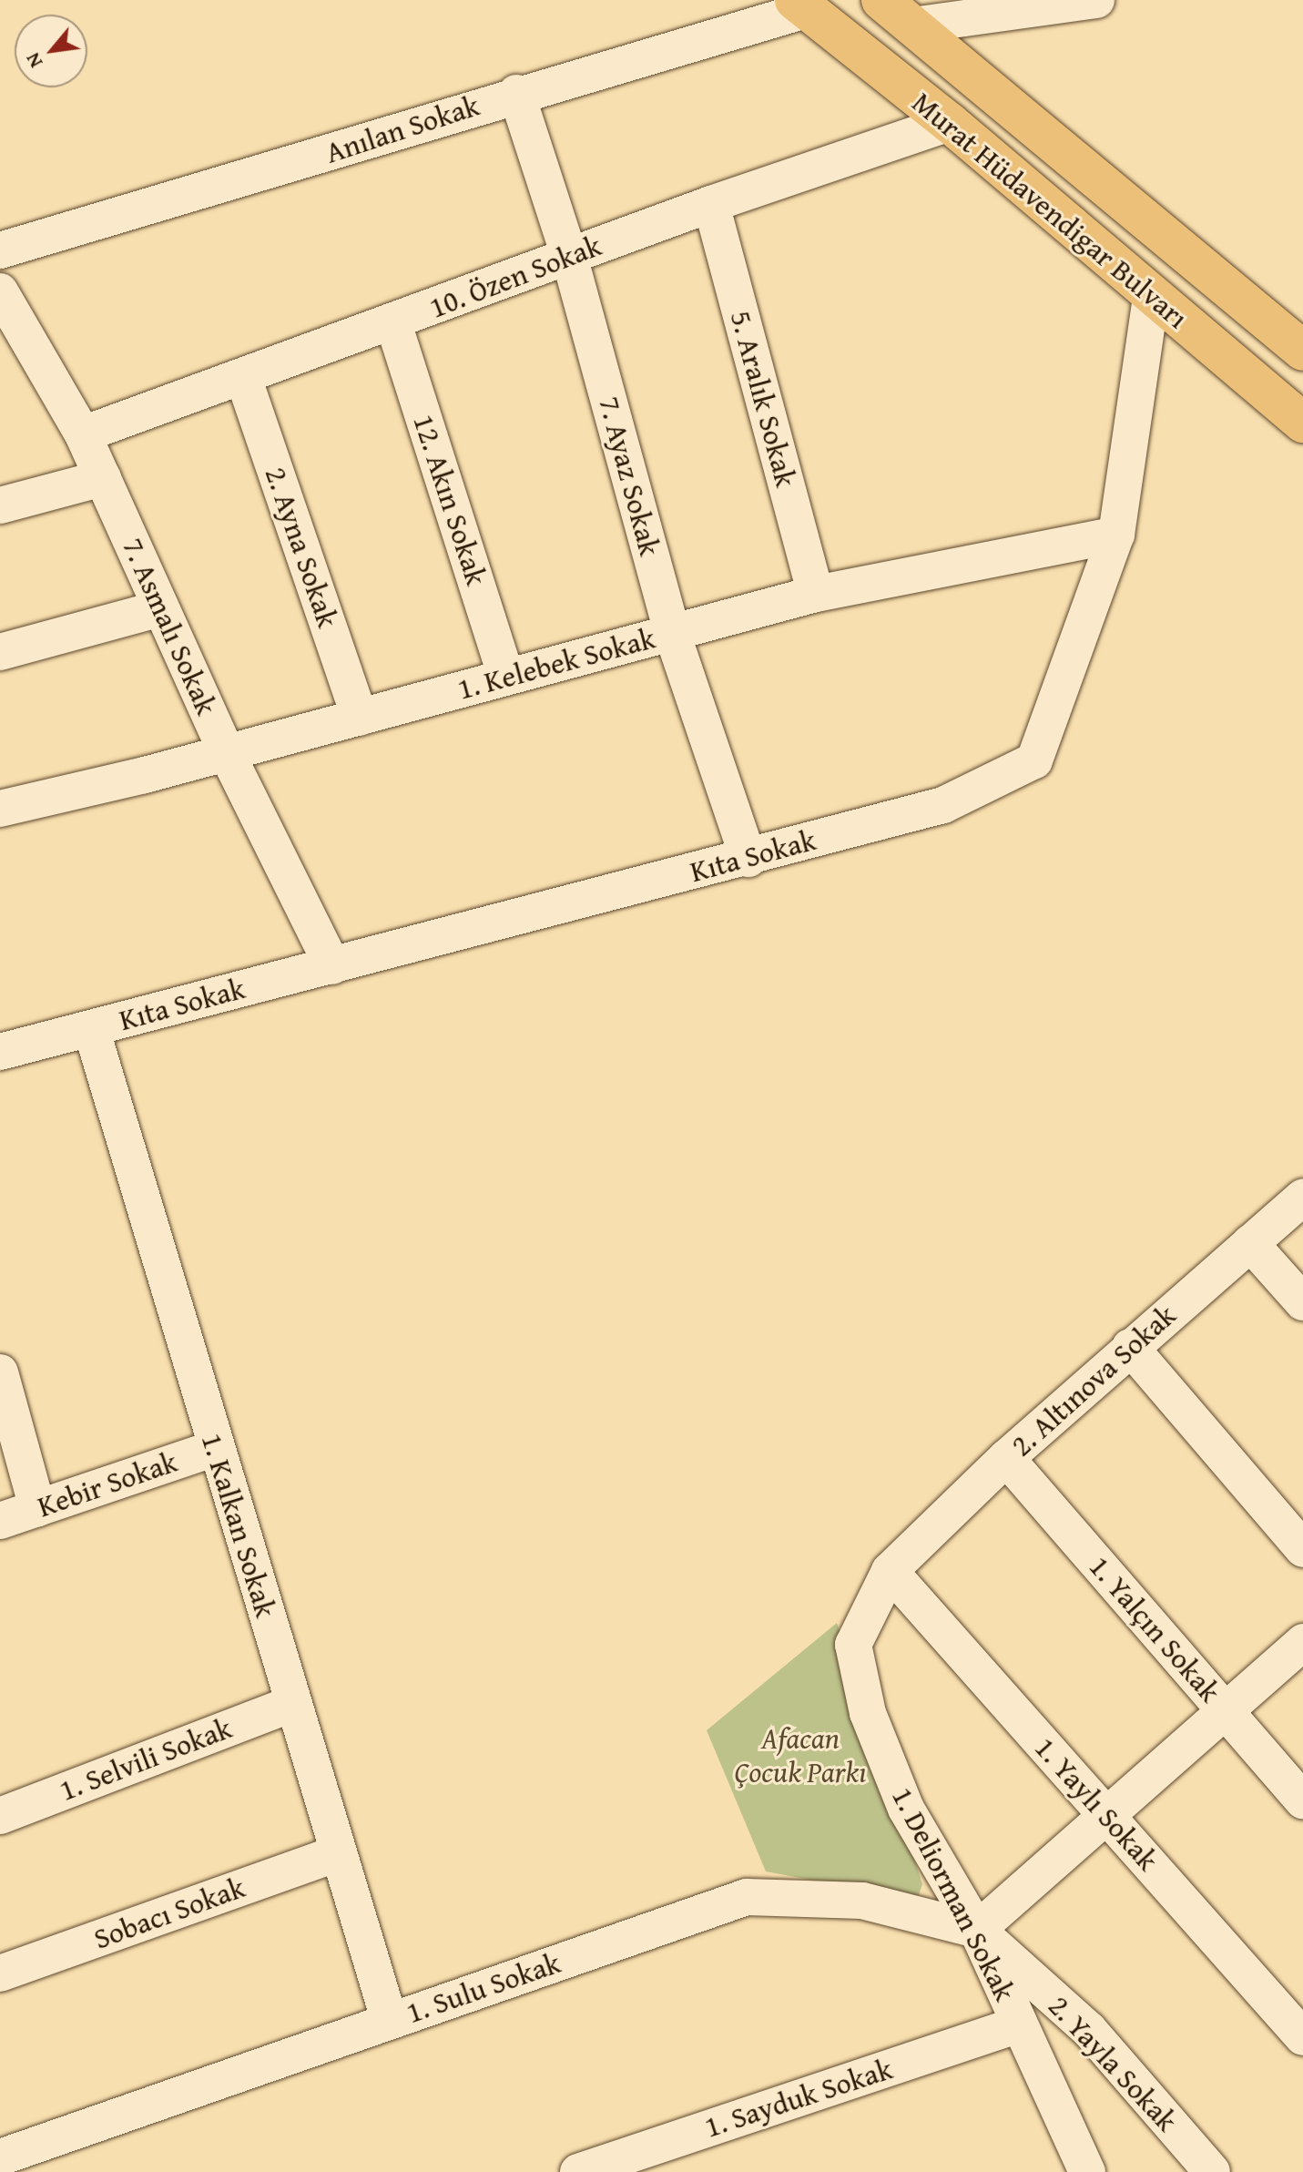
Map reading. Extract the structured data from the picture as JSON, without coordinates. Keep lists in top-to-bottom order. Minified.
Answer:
{"streets":{"main road":["Murat Hüdavendigar Bulvarı"],"street":["Anılan Sokak","10. Özen Sokak","5. Aralık Sokak","7. Ayaz Sokak","12. Akın Sokak","2. Ayna Sokak","7. Asmalı Sokak","1. Kelebek Sokak","Kıta Sokak","2. Altınova Sokak","Kebir Sokak","1. Kalkan Sokak","1. Yalçın Sokak","1. Selvili Sokak","1. Yaylı Sokak","1. Deliorman Sokak","Sobacı Sokak","1. Sulu Sokak","2. Yayla Sokak","1. Sayduk Sokak"]},"crossings":[["Anılan Sokak","Murat Hüdavendigar Bulvarı"],["Anılan Sokak","7. Ayaz Sokak"],["Murat Hüdavendigar Bulvarı","10. Özen Sokak"],["Murat Hüdavendigar Bulvarı","Kıta Sokak"],["10. Özen Sokak","5. Aralık Sokak"],["10. Özen Sokak","7. Ayaz Sokak"],["10. Özen Sokak","12. Akın Sokak"],["10. Özen Sokak","2. Ayna Sokak"],["10. Özen Sokak","7. Asmalı Sokak"],["5. Aralık Sokak","1. Kelebek Sokak"],["7. Ayaz Sokak","1. Kelebek Sokak"],["7. Ayaz Sokak","Kıta Sokak"],["12. Akın Sokak","1. Kelebek Sokak"],["2. Ayna Sokak","1. Kelebek Sokak"],["7. Asmalı Sokak","1. Kelebek Sokak"],["7. Asmalı Sokak","Kıta Sokak"],["1. Kelebek Sokak","Kıta Sokak"],["Kıta Sokak","1. Kalkan Sokak"],["2. Altınova Sokak","1. Yalçın Sokak"],["2. Altınova Sokak","1. Yaylı Sokak"],["2. Altınova Sokak","1. Deliorman Sokak"],["Kebir Sokak","1. Kalkan Sokak"],["1. Kalkan Sokak","1. Selvili Sokak"],["1. Kalkan Sokak","Sobacı Sokak"],["1. Kalkan Sokak","1. Sulu Sokak"],["1. Yaylı Sokak","1. Deliorman Sokak"],["1. Deliorman Sokak","1. Sulu Sokak"],["1. Deliorman Sokak","2. Yayla Sokak"],["1. Deliorman Sokak","1. Sayduk Sokak"],["1. Sulu Sokak","2. Yayla Sokak"]],"parks":["Afacan Çocuk Parkı"],"north":"bottom left"}
